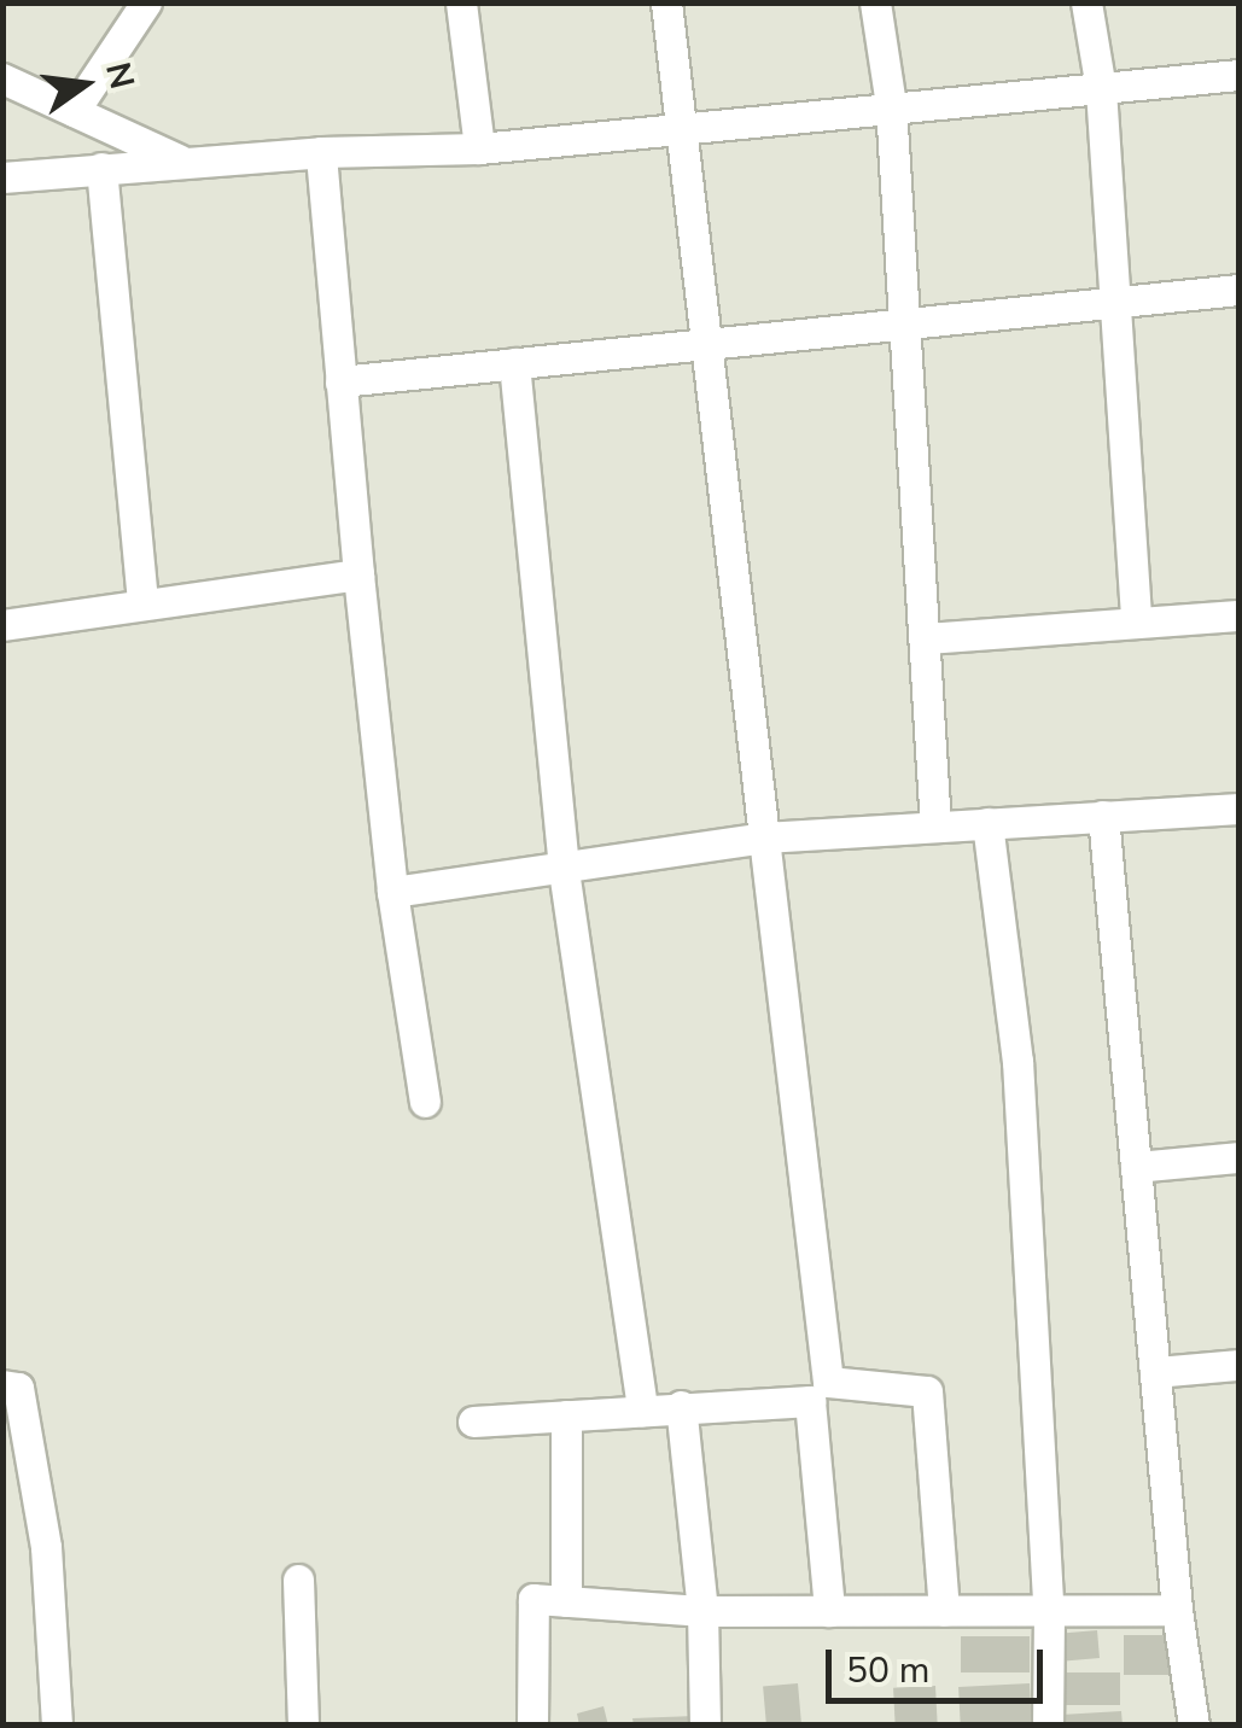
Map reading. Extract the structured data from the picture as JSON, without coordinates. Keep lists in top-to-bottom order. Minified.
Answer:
{"scale_bar":"50 m","north":"right"}
